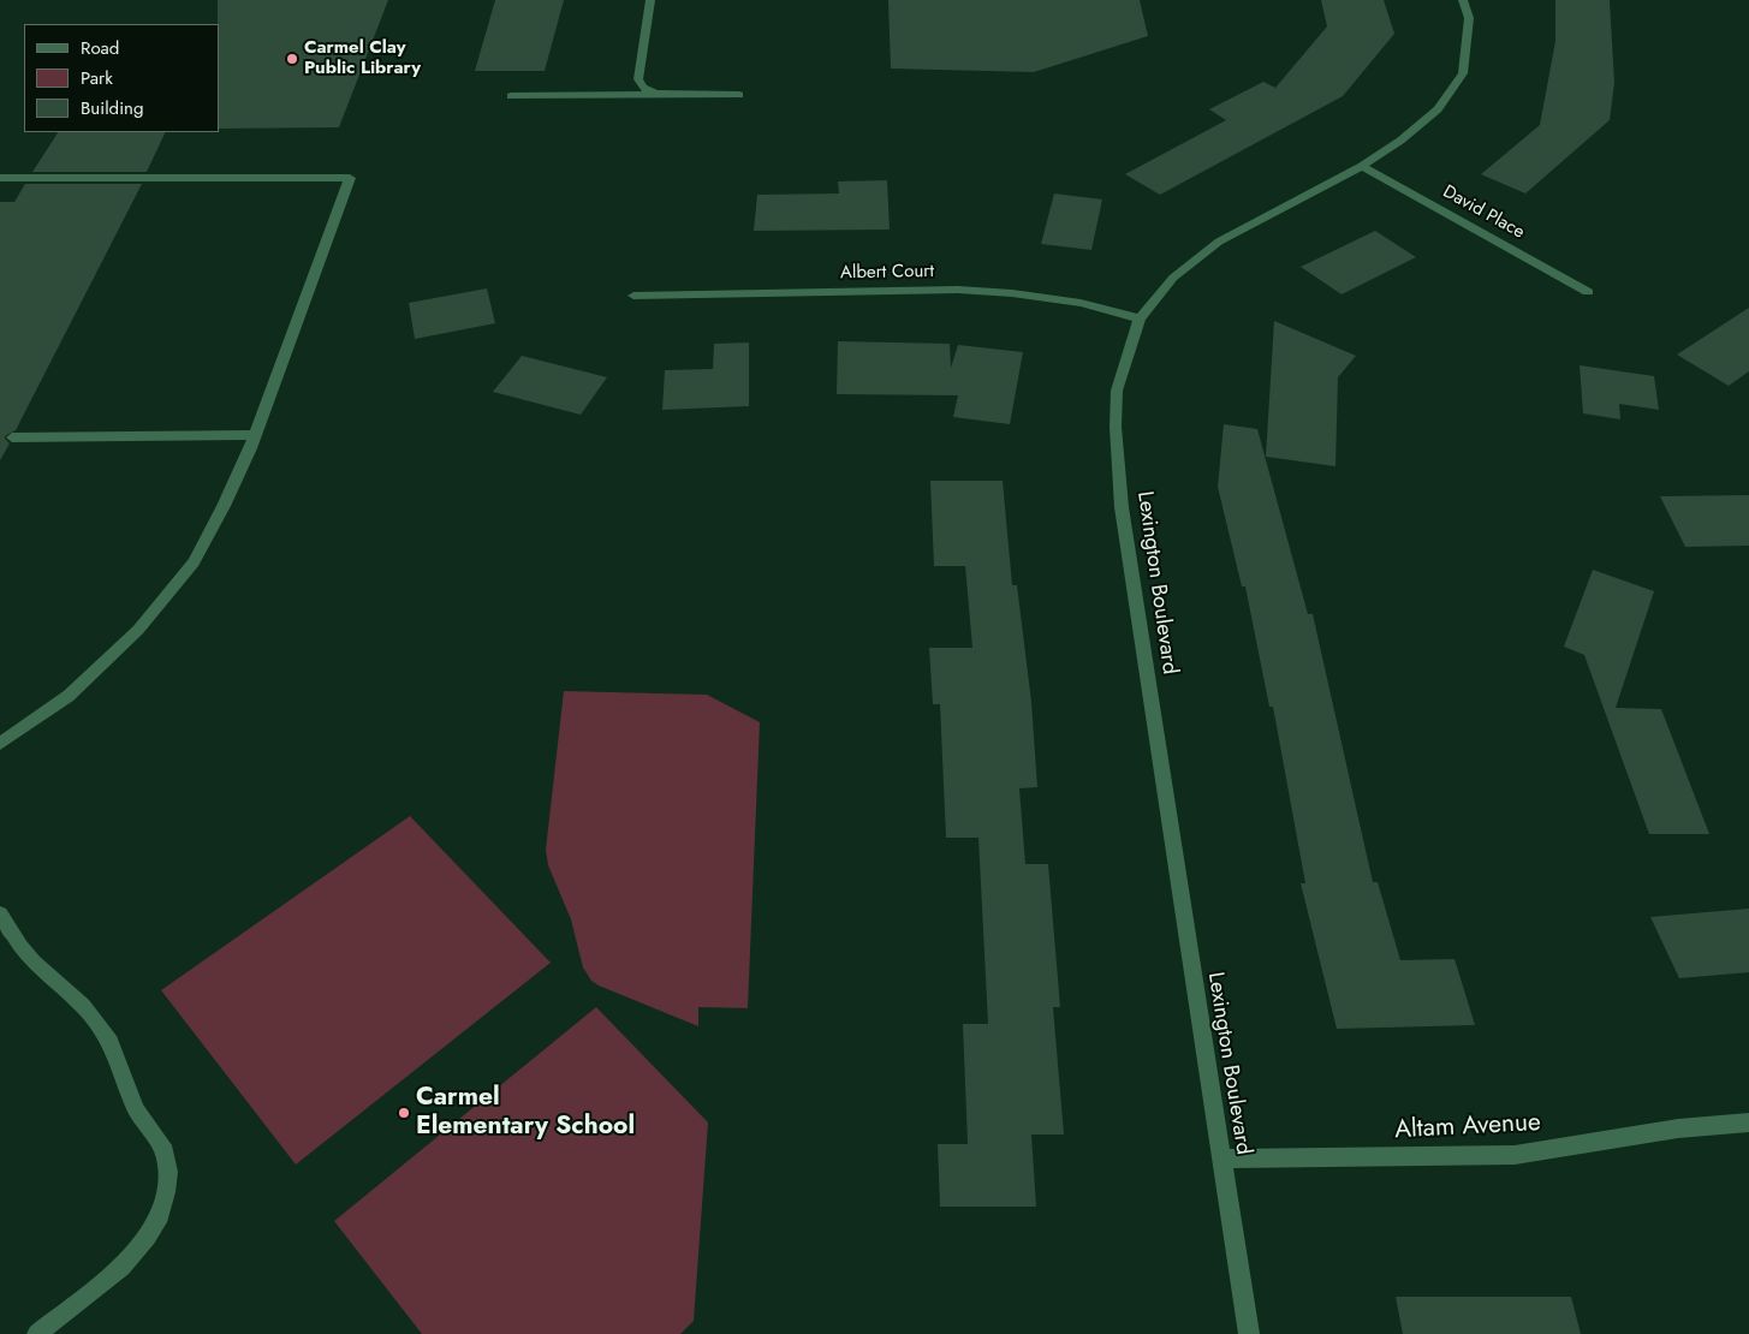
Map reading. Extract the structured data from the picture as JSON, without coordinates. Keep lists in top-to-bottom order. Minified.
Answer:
{"streets":{"street":["David Place","Albert Court","Lexington Boulevard","Altam Avenue"]},"crossings":[["David Place","Lexington Boulevard"],["Albert Court","Lexington Boulevard"],["Lexington Boulevard","Altam Avenue"]],"places":["Carmel Clay Public Library","Carmel Elementary School"],"legend":["Road","Park","Building"]}
